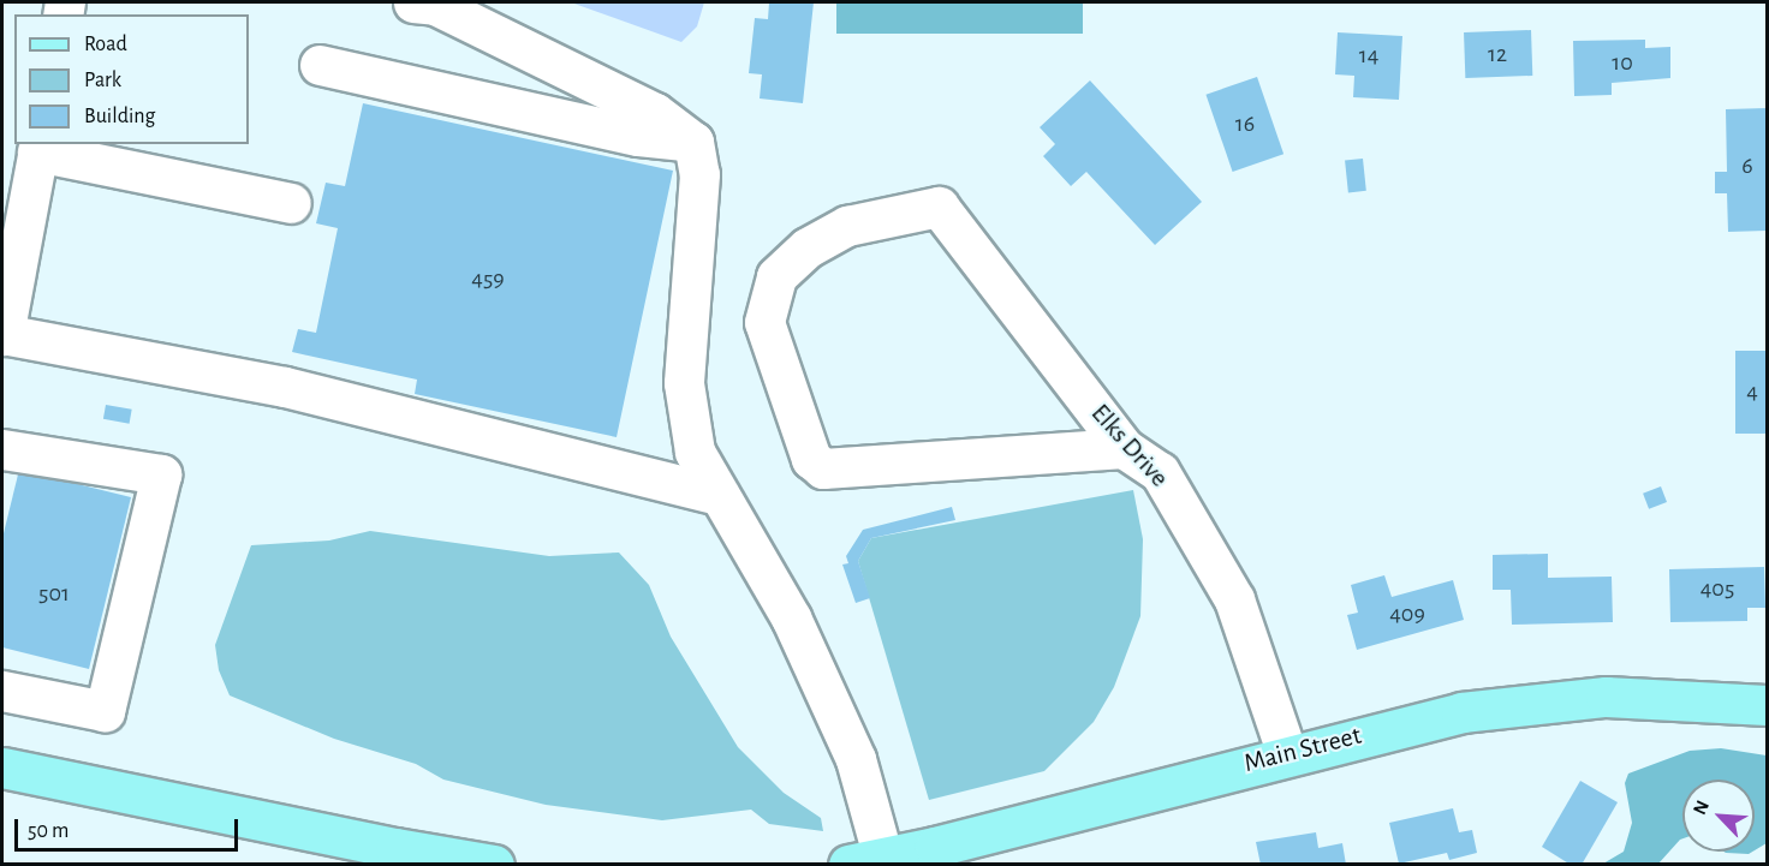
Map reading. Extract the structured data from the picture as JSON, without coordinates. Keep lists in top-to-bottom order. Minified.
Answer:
{"streets":{"main road":["Main Street"],"street":["Elks Drive"]},"crossings":[["Elks Drive","Main Street"]],"house_numbers":["12","14","10","16","6","459","4","405","501","409"],"legend":["Road","Park","Building"],"scale_bar":"50 m","north":"top left"}
